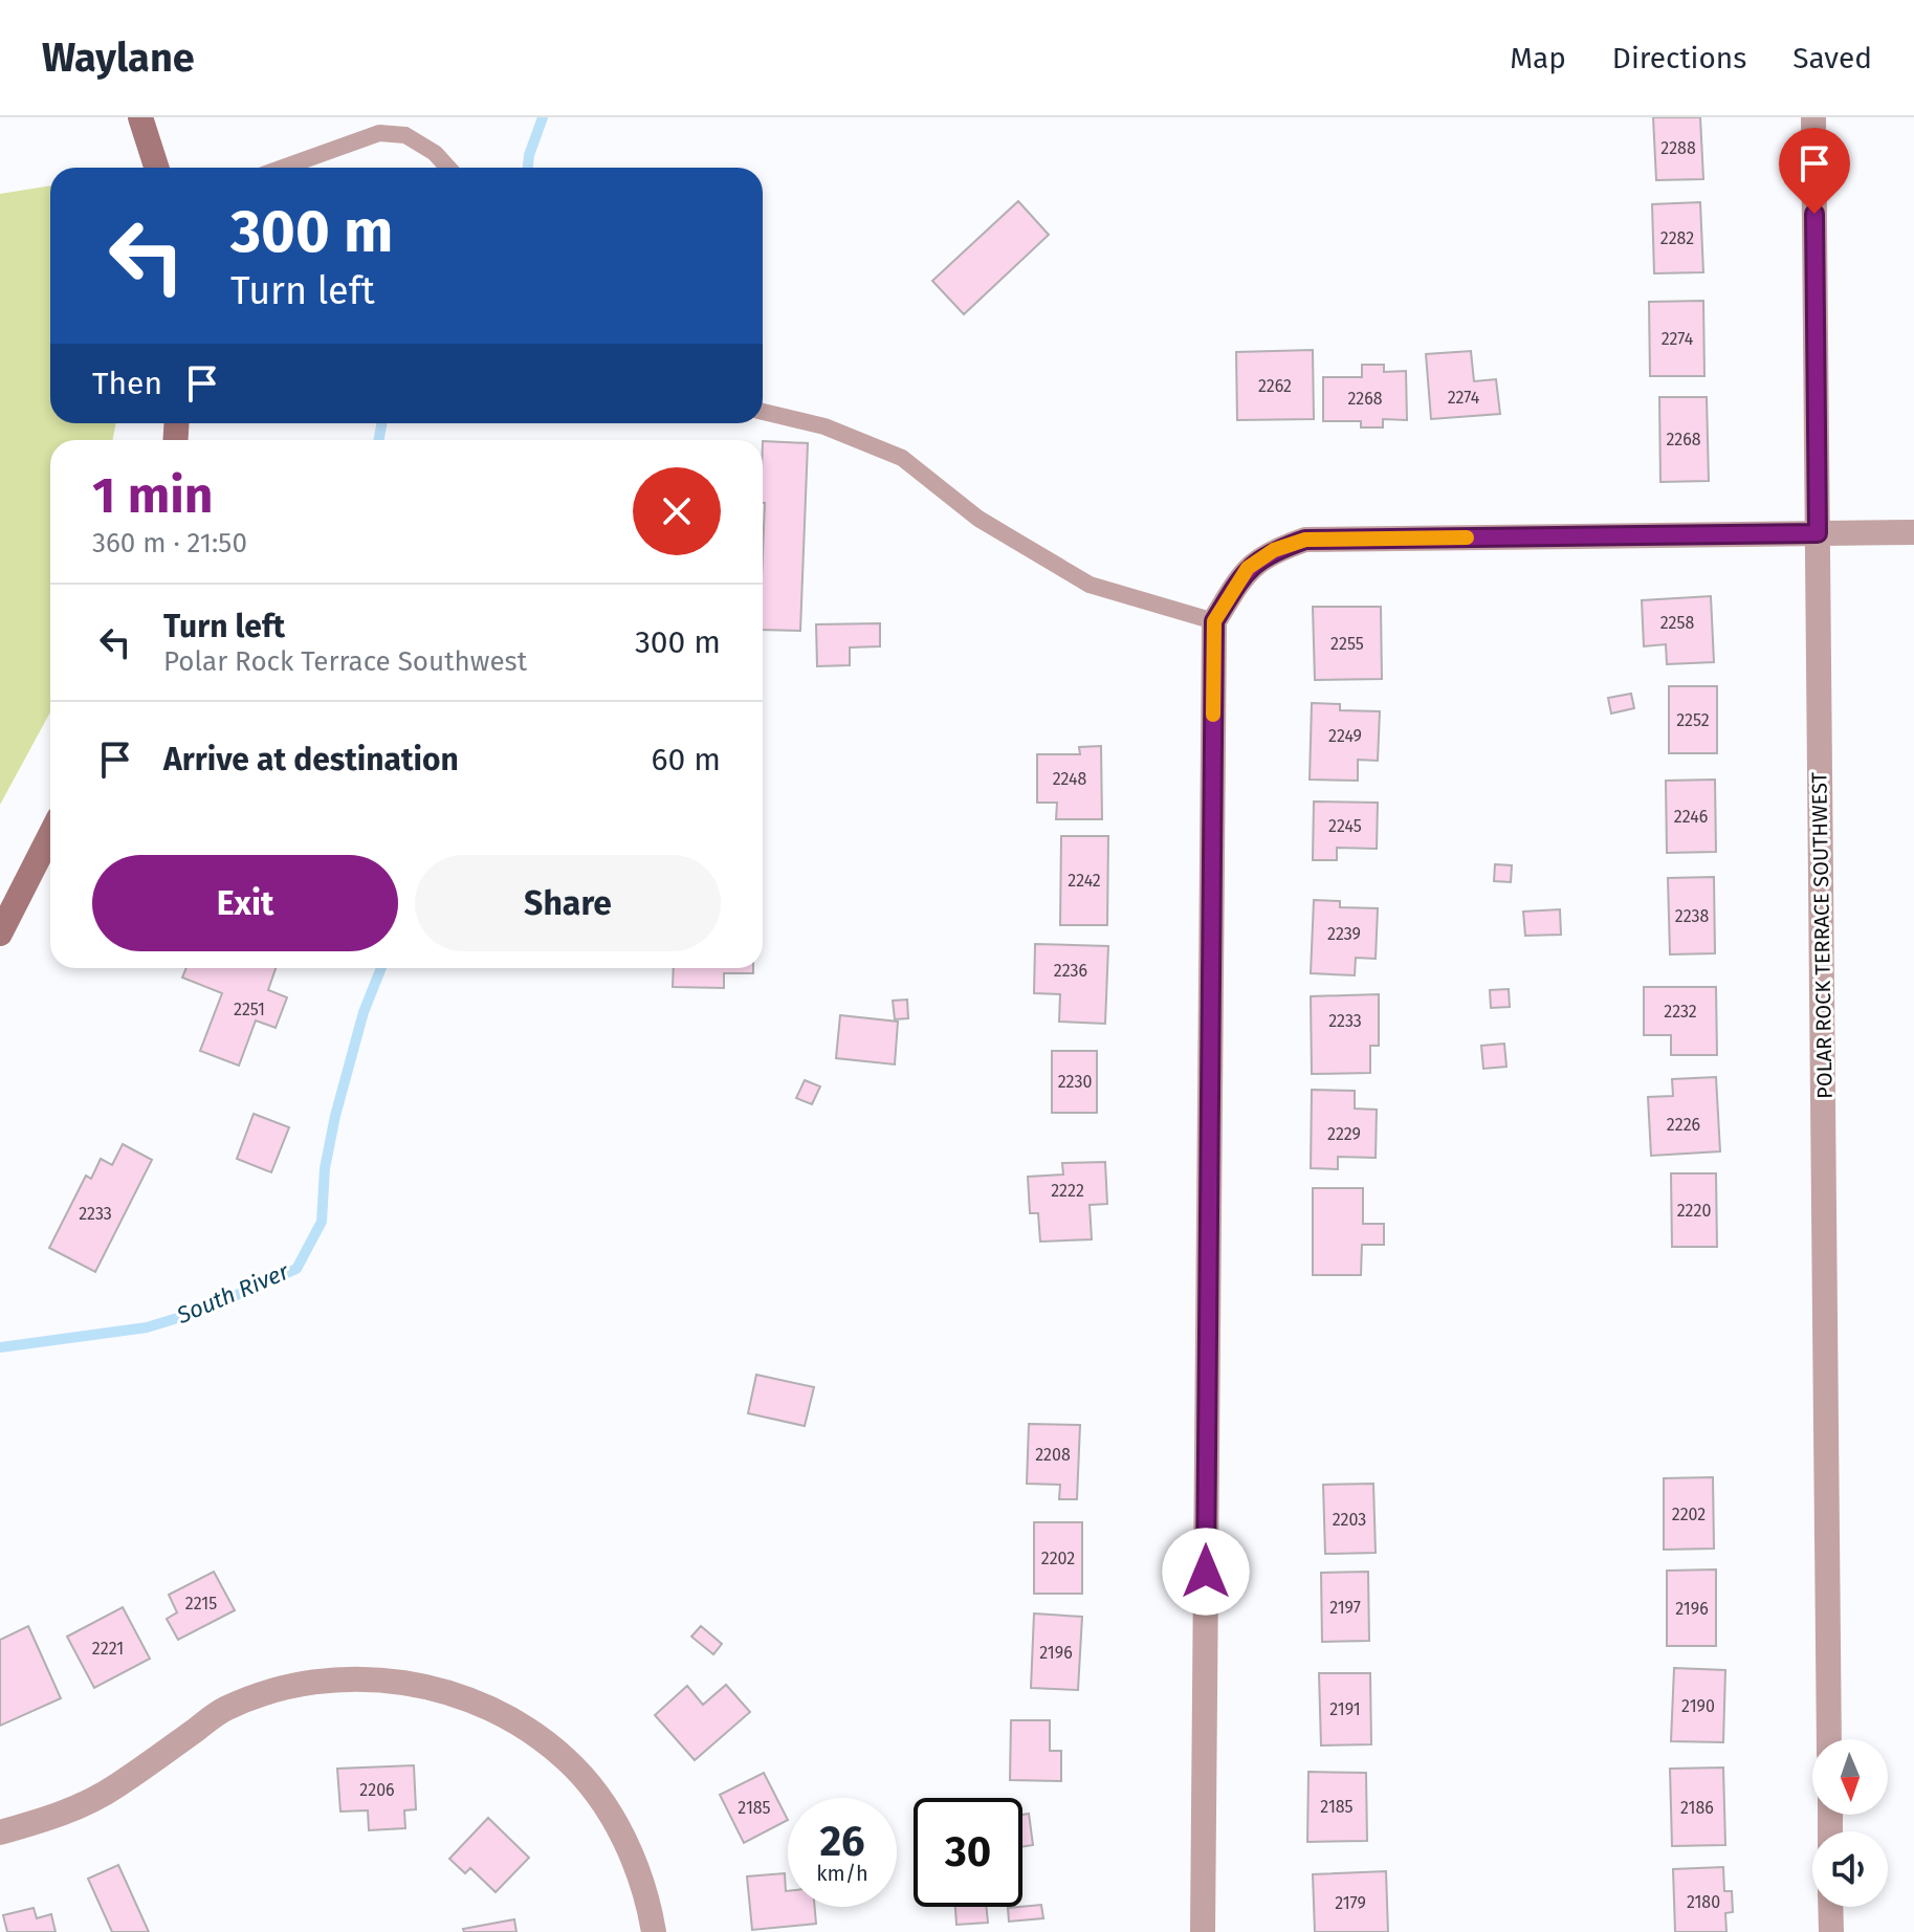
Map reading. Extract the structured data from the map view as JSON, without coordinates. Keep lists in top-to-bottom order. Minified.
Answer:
{"streets":{"street":["POLAR ROCK TERRACE SOUTHWEST"]},"water":["South River"],"house_numbers":["2288","2282","2274","2262","2274","2268","2268","2258","2255","2252","2249","2248","2246","2245","2242","2238","2239","2236","2251","2232","2233","2230","2226","2229","2222","2220","2233","2208","2202","2203","2202","2215","2197","2196","2221","2196","2190","2191","2206","2185","2185","2186","2180","2179"],"north":"bottom","page":{"header":"Waylane","nav":["Map","Directions","Saved"],"turn":["300 m","Turn left"],"then":"Then","heading":["1 min","360 m · 21:50"],"list":[{"name":"Turn left","note":"Polar Rock Terrace Southwest","value":"300 m"},{"name":"Arrive at destination","value":"60 m"}],"buttons":["Exit","Share"],"speed":"26 km/h","limit":"30"}}
